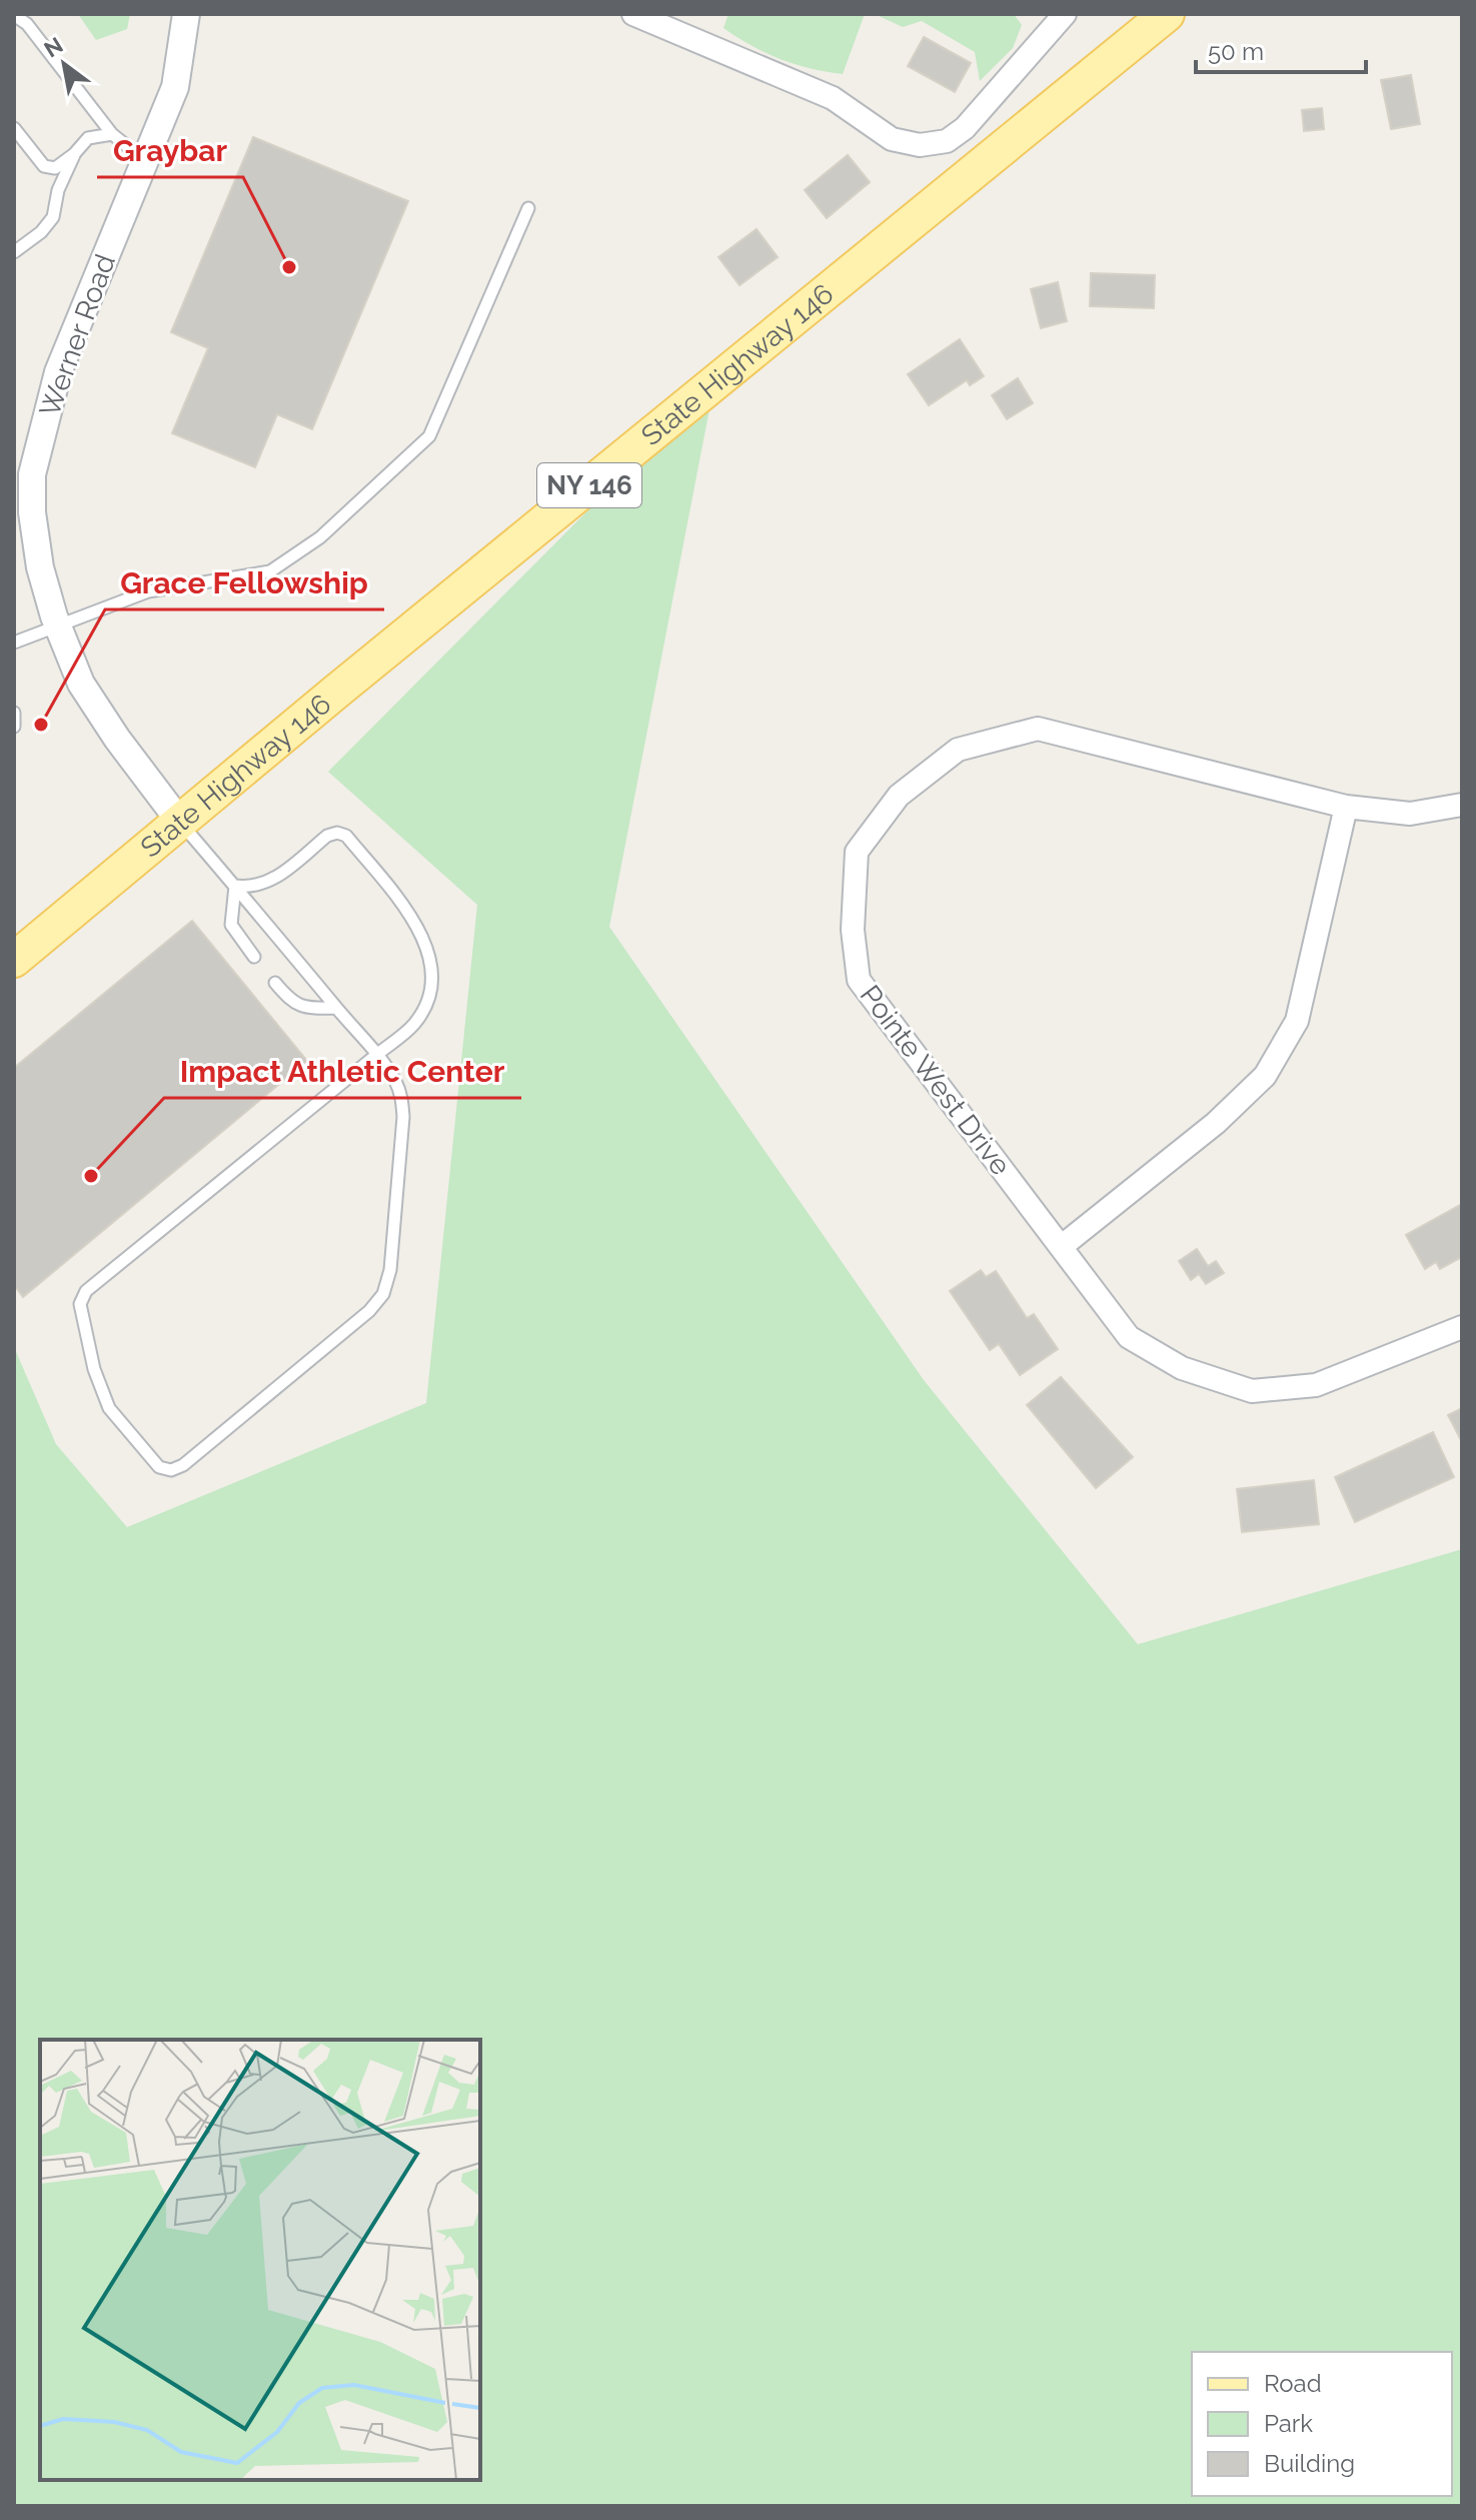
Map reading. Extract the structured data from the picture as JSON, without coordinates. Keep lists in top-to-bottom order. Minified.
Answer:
{"streets":{"main road":["State Highway 146","NY 146"],"street":["Werner Road","Pointe West Drive"]},"crossings":[["Werner Road","State Highway 146"]],"places":["Graybar","Grace Fellowship","Impact Athletic Center"],"legend":["Road","Park","Building"],"scale_bar":"50 m","north":"top left"}
